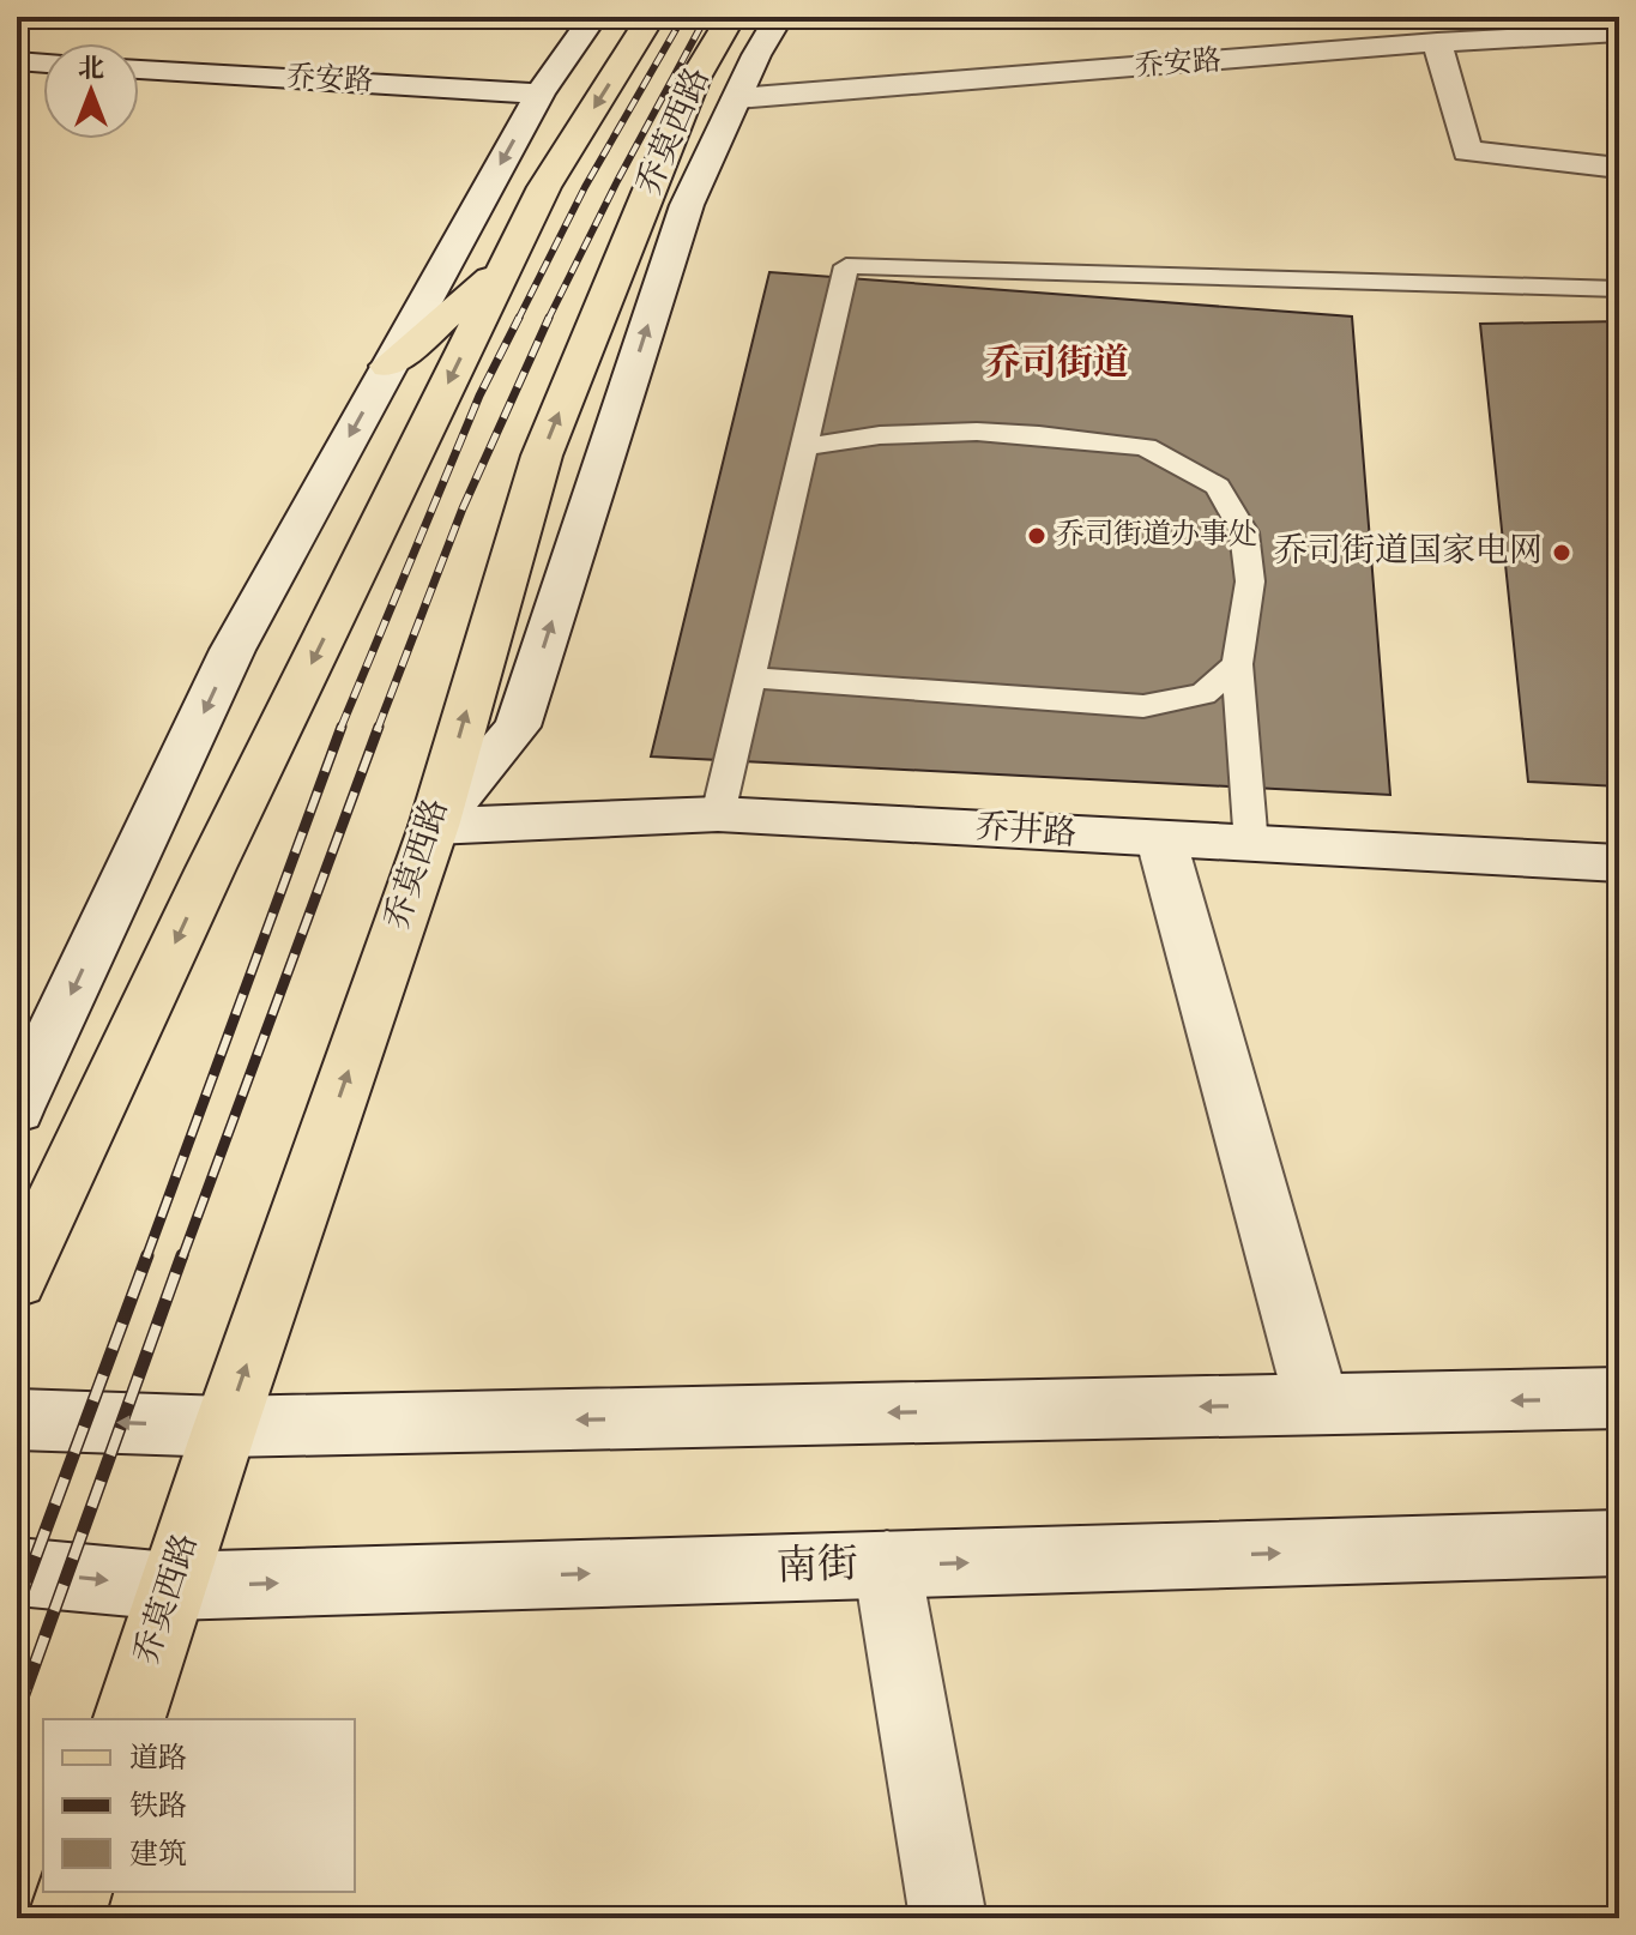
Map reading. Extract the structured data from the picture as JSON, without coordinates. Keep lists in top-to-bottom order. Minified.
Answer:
{"streets":{"main road":["乔莫西路"],"street":["乔安路","乔井路","南街"]},"crossings":[["乔莫西路","乔井路"],["乔莫西路","南街"]],"districts":["乔司街道"],"places":["乔司街道办事处","乔司街道国家电网"],"legend":["道路","铁路","建筑"],"north":"top"}
